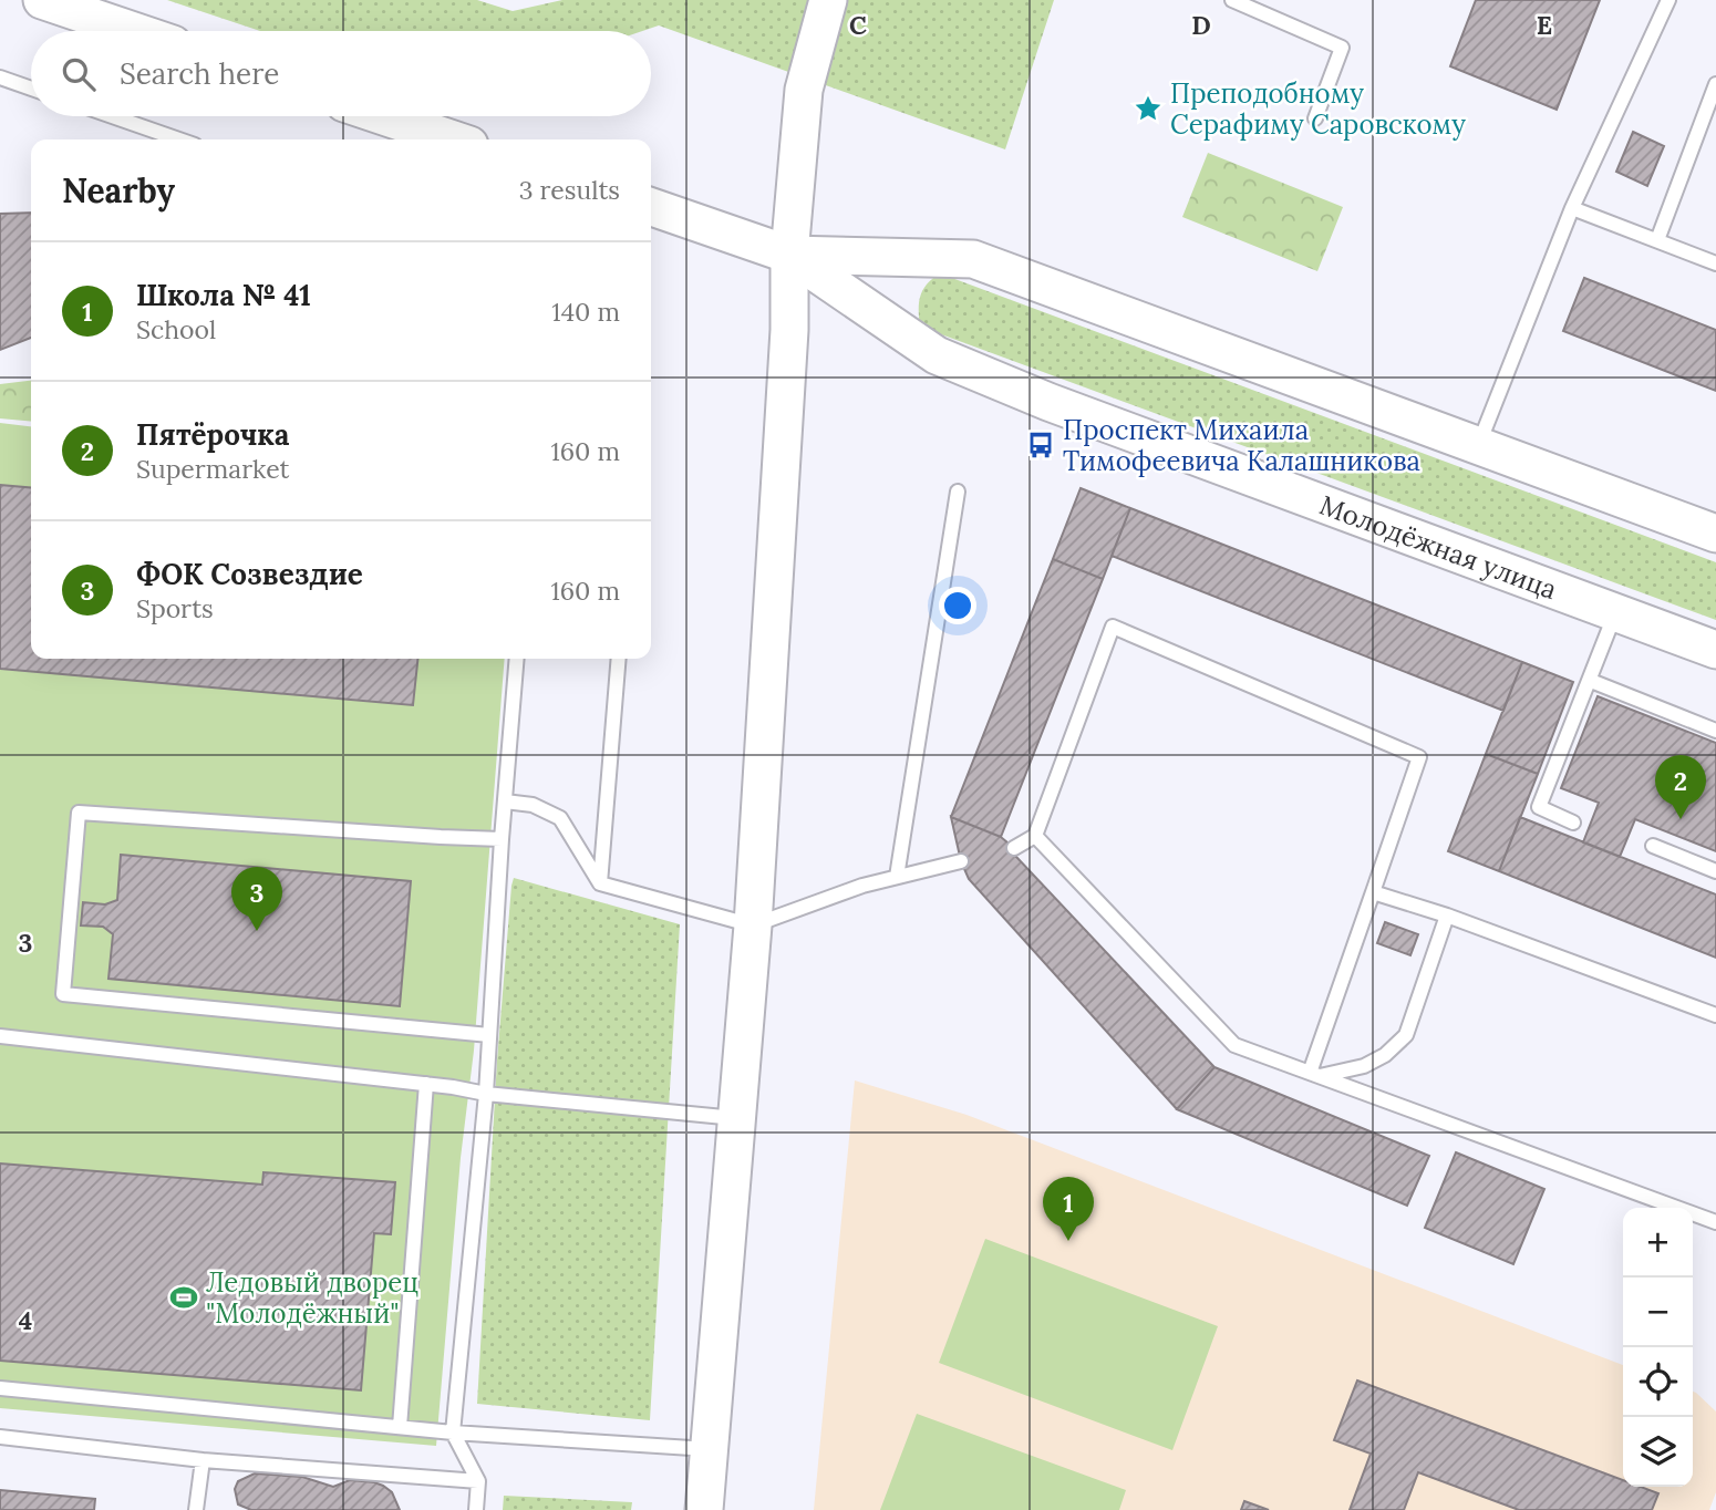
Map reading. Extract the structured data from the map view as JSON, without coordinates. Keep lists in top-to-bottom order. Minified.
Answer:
{"streets":{"main road":["Молодёжная улица"]},"places":{"place":["Преподобному Серафиму Саровскому"],"bus stop":["Проспект Михаила Тимофеевича Калашникова"],"sports":["Ледовый дворец \"Молодёжный\""]},"page":{"search":"Search here","heading":["Nearby","3 results"],"list":[{"mark":"1","name":"Школа № 41","note":"School","value":"140 m"},{"mark":"2","name":"Пятёрочка","note":"Supermarket","value":"160 m"},{"mark":"3","name":"ФОК Созвездие","note":"Sports","value":"160 m"}],"pins":["2","3","1"],"map_buttons":["+","−"]},"grid":{"columns":["C","D","E"],"rows":["3","4"]}}
